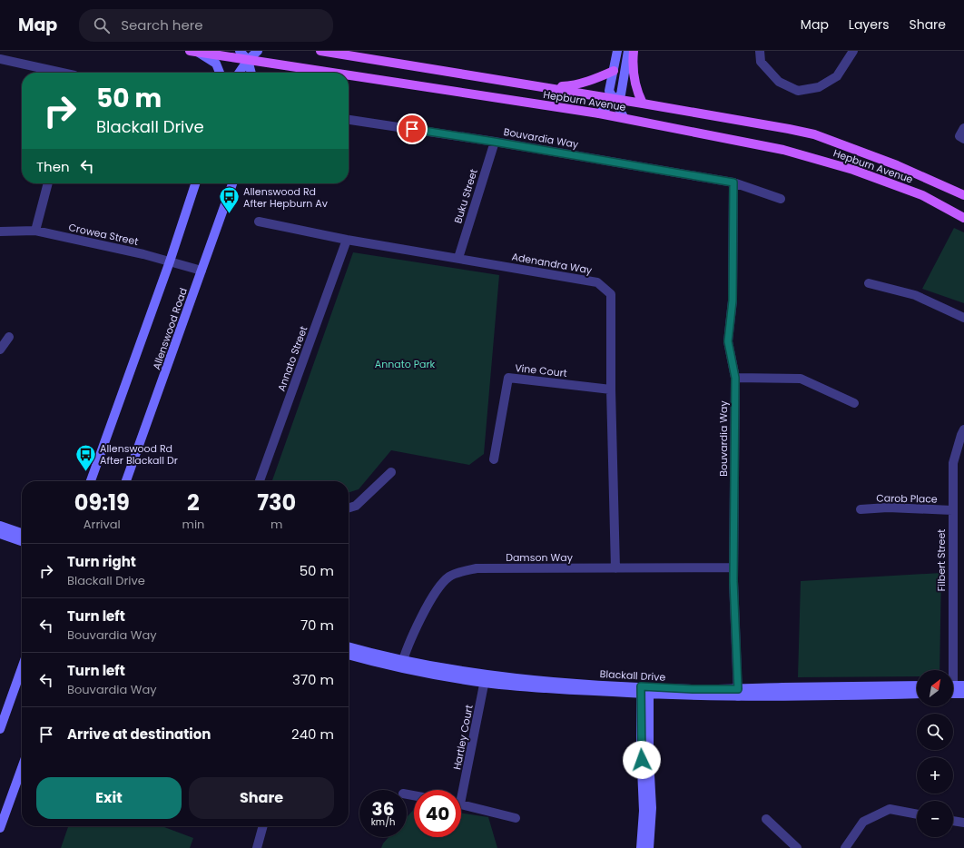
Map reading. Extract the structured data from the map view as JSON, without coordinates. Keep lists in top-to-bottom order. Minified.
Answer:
{"streets":{"main road":["Hepburn Avenue"],"street":["Bouvardia Way","Buku Street","Crowea Street","Adenandra Way","Allenswood Road","Annato Street","Vine Court","Carob Place","Damson Way","Filbert Street","Blackall Drive","Hartley Court"]},"crossings":[["Bouvardia Way","Buku Street"],["Bouvardia Way","Damson Way"],["Bouvardia Way","Blackall Drive"],["Buku Street","Adenandra Way"],["Crowea Street","Allenswood Road"],["Adenandra Way","Annato Street"],["Adenandra Way","Vine Court"],["Adenandra Way","Damson Way"],["Carob Place","Filbert Street"],["Damson Way","Blackall Drive"],["Blackall Drive","Hartley Court"]],"parks":["Annato Park"],"places":{"bus stop":["Allenswood Rd After Hepburn Av","Allenswood Rd After Blackall Dr"]},"north":"top right","page":{"header":"Map","search":"Search here","nav":["Map","Layers","Share"],"turn":["50 m","Blackall Drive"],"then":"Then","eta":["09:19","Arrival","2","min","730","m"],"list":[{"name":"Turn right","note":"Blackall Drive","value":"50 m"},{"name":"Turn left","note":"Bouvardia Way","value":"70 m"},{"name":"Turn left","note":"Bouvardia Way","value":"370 m"},{"name":"Arrive at destination","value":"240 m"}],"map_buttons":["+","−"],"buttons":["Exit","Share"],"speed":"36 km/h","limit":"40"}}
